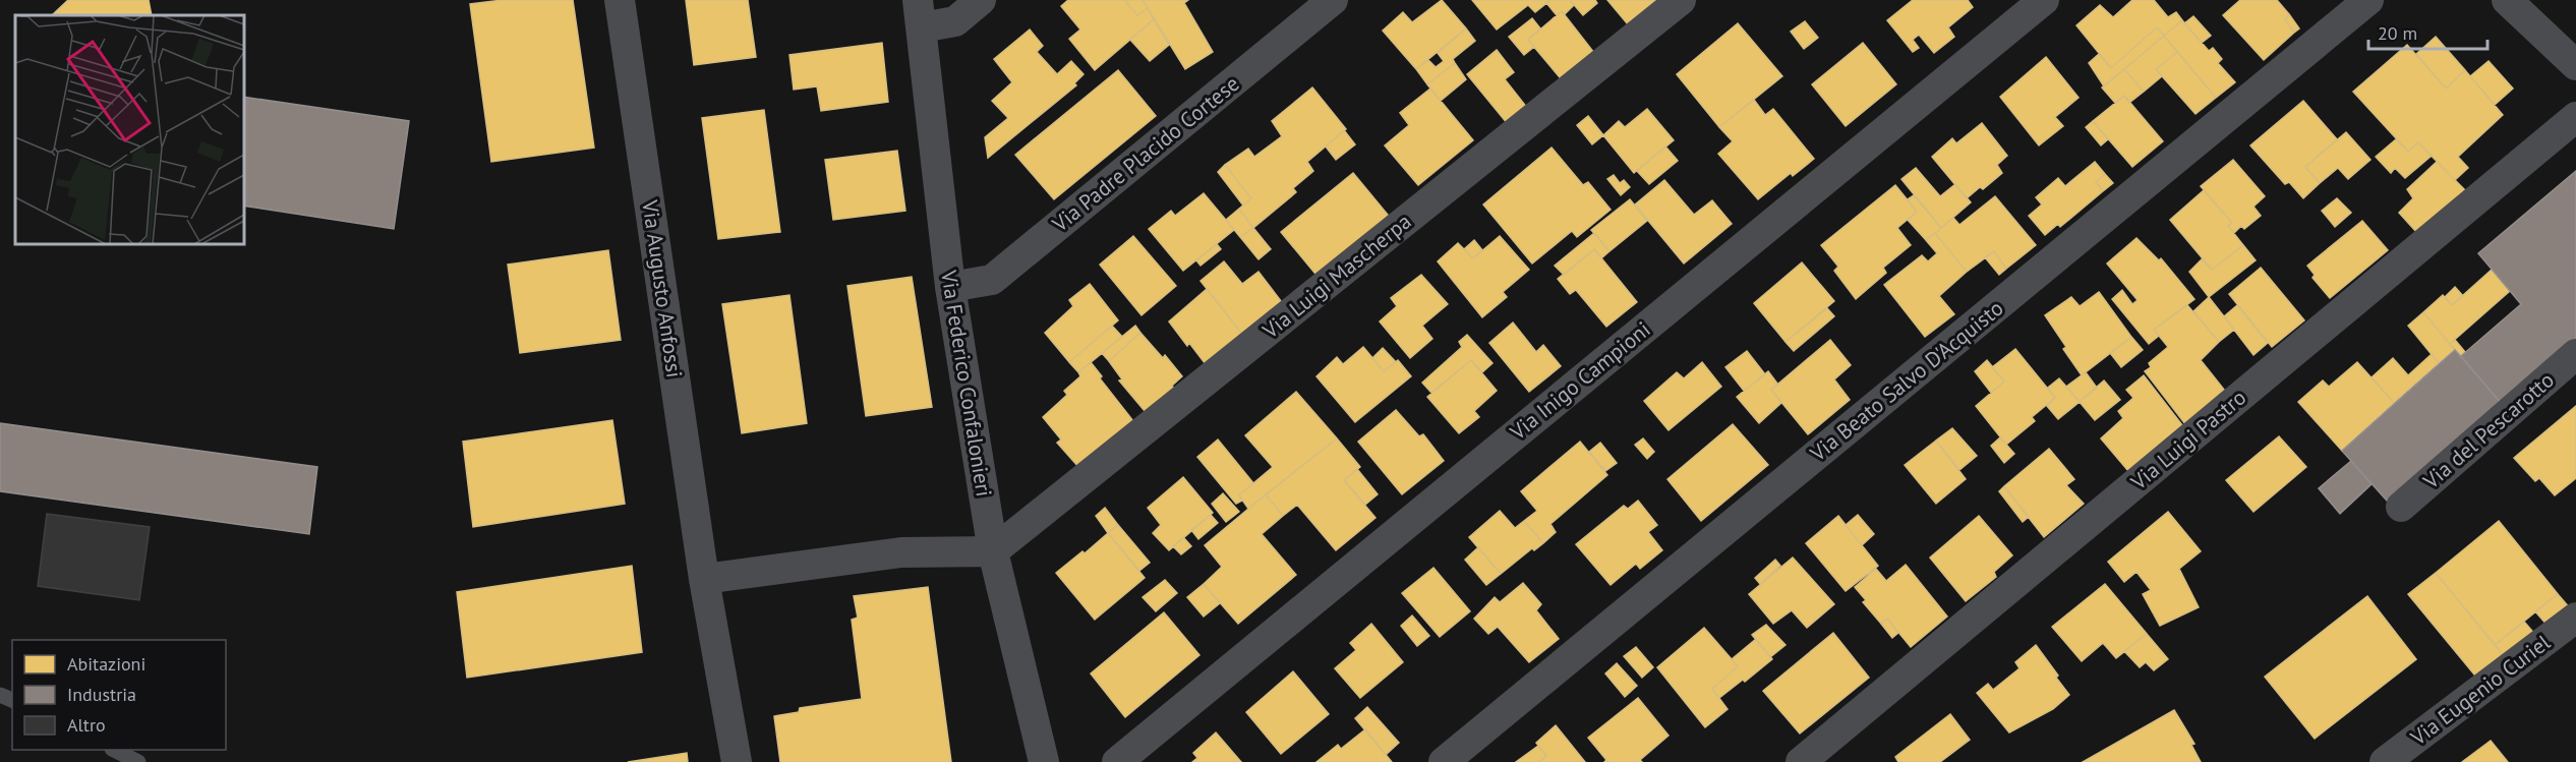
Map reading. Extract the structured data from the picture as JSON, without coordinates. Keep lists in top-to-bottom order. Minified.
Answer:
{"streets":{"street":["Via Padre Placido Cortese","Via Luigi Mascherpa","Via Augusto Anfossi","Via Inigo Campioni","Via Beato Salvo D'Acquisto","Via Federico Confalonieri","Via del Pescarotto","Via Luigi Pastro","Via Eugenio Curiel"]},"crossings":[["Via Padre Placido Cortese","Via Federico Confalonieri"],["Via Luigi Mascherpa","Via Federico Confalonieri"]],"legend":["Abitazioni","Industria","Altro"],"scale_bar":"20 m"}
